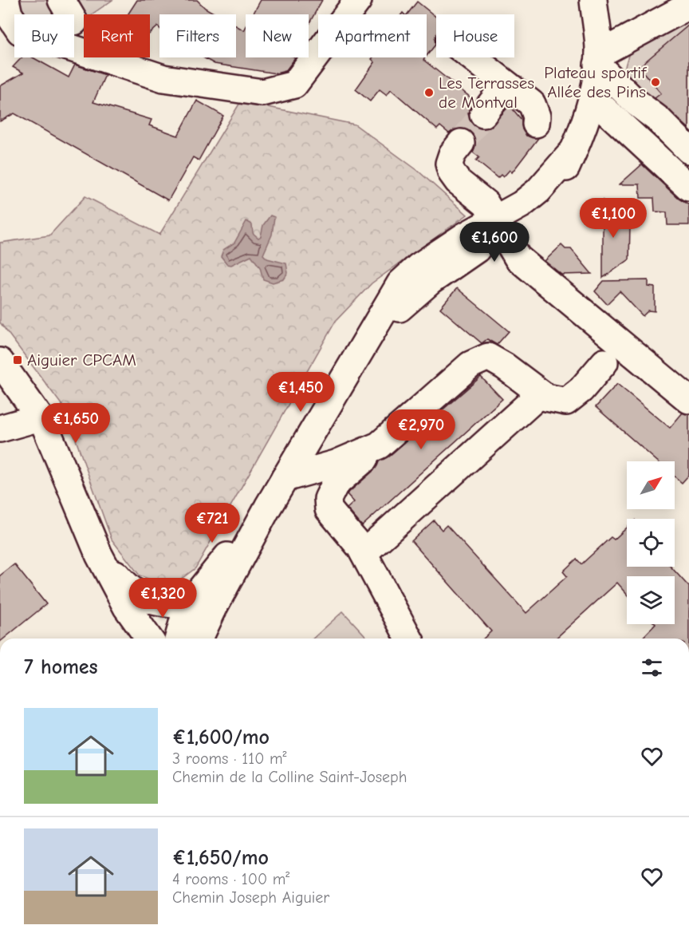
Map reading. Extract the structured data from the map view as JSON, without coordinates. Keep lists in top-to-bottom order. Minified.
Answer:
{"places":{"other":["Plateau sportif Allée des Pins","Les Terrasses de Montval"],"transit":["Aiguier CPCAM"]},"north":"top right","page":{"chip":["Buy","Rent","Filters","New","Apartment","House"],"price":["€1,100","€1,600","€1,450","€1,650","€2,970","€721","€1,320"],"heading":"7 homes","list":[{"name":"€1,600/mo","note":"3 rooms · 110 m² · Chemin de la Colline Saint-Joseph"},{"name":"€1,650/mo","note":"4 rooms · 100 m² · Chemin Joseph Aiguier"}]}}
